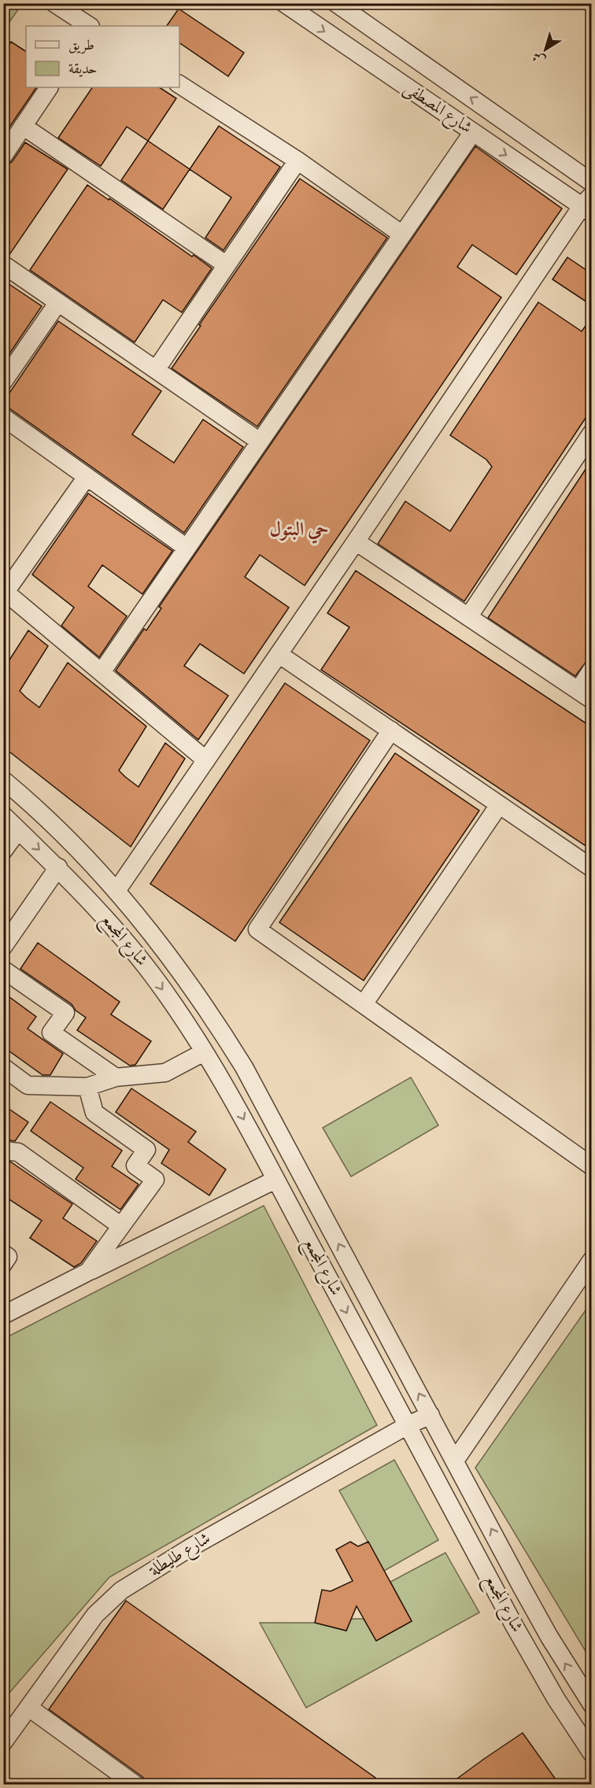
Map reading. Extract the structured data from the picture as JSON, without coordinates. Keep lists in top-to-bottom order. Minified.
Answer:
{"streets":{"street":["شارع المصطفى","شارع المجمع","شارع طليطلة"]},"crossings":[["شارع المجمع","شارع طليطلة"]],"districts":["حي البتول"],"legend":["طريق","حديقة"],"north":"bottom left"}
